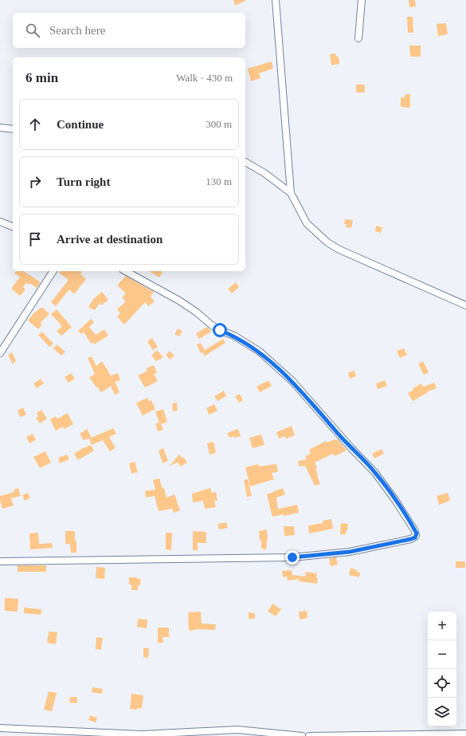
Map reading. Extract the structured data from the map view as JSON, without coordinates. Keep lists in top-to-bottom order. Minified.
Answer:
{"page":{"search":"Search here","heading":["6 min","Walk · 430 m"],"list":[["Continue","300 m"],["Turn right","130 m"],"Arrive at destination"],"map_buttons":["+","−"]}}
